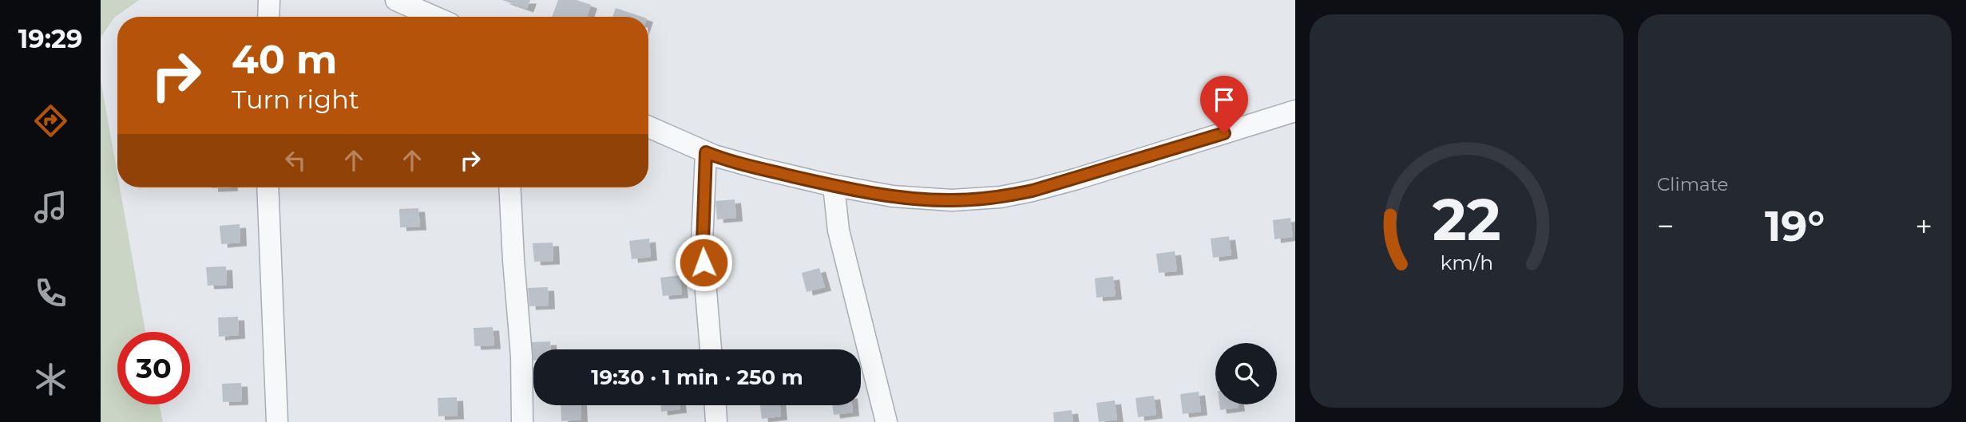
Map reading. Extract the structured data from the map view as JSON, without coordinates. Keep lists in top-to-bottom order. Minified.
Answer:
{"page":{"tabs":"19:29","tile":"Climate","turn":["40 m","Turn right"],"heat":["−","19°","+"],"limit":"30","trip":"19:30 · 1 min · 250 m","gauge":["22","km/h"]}}
